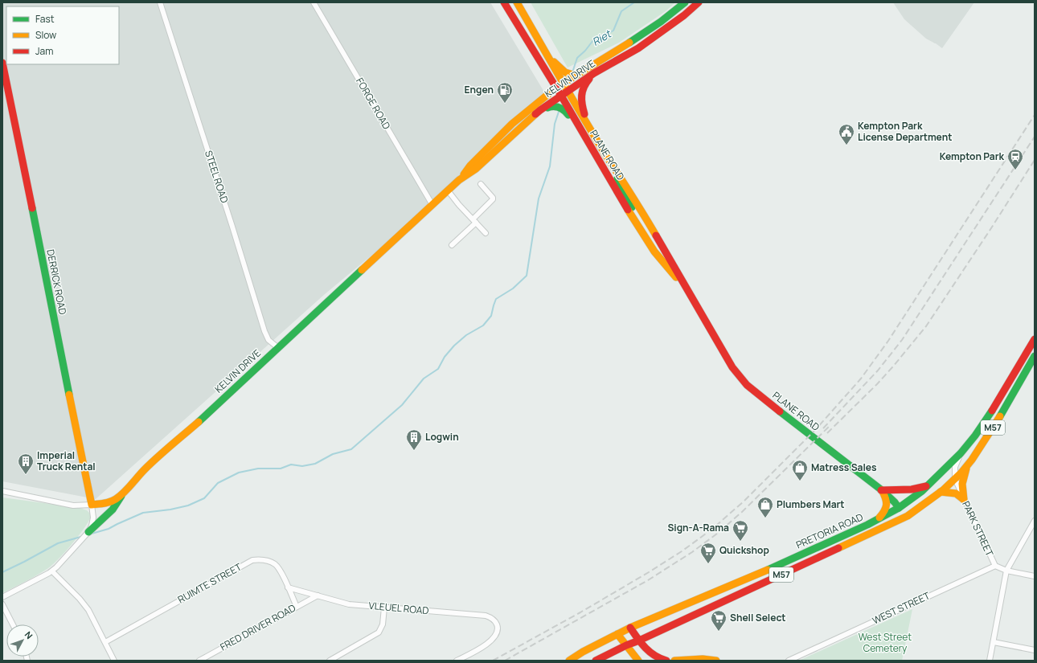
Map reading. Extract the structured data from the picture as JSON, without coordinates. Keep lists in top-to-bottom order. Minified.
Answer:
{"streets":{"main road":["KELVIN DRIVE","PLANE ROAD","DERRICK ROAD","M57","PRETORIA ROAD"],"street":["FORGE ROAD","STEEL ROAD","PARK STREET","RUIMTE STREET","VLEUEL ROAD","WEST STREET","FRED DRIVER ROAD"]},"crossings":[["KELVIN DRIVE","FORGE ROAD"],["KELVIN DRIVE","PLANE ROAD"],["KELVIN DRIVE","STEEL ROAD"],["KELVIN DRIVE","DERRICK ROAD"],["PLANE ROAD","PRETORIA ROAD"],["PARK STREET","PRETORIA ROAD"],["PARK STREET","WEST STREET"],["RUIMTE STREET","VLEUEL ROAD"],["RUIMTE STREET","FRED DRIVER ROAD"],["VLEUEL ROAD","FRED DRIVER ROAD"]],"water":["Riet"],"parks":["West Street Cemetery"],"places":{"fuel station":["Engen"],"public building":["Kempton Park License Department"],"station":["Kempton Park"],"building":["Logwin","Imperial Truck Rental"],"shop":["Matress Sales","Plumbers Mart"],"supermarket":["Sign-A-Rama","Quickshop","Shell Select"]},"legend":["Fast","Slow","Jam"],"north":"top right"}
